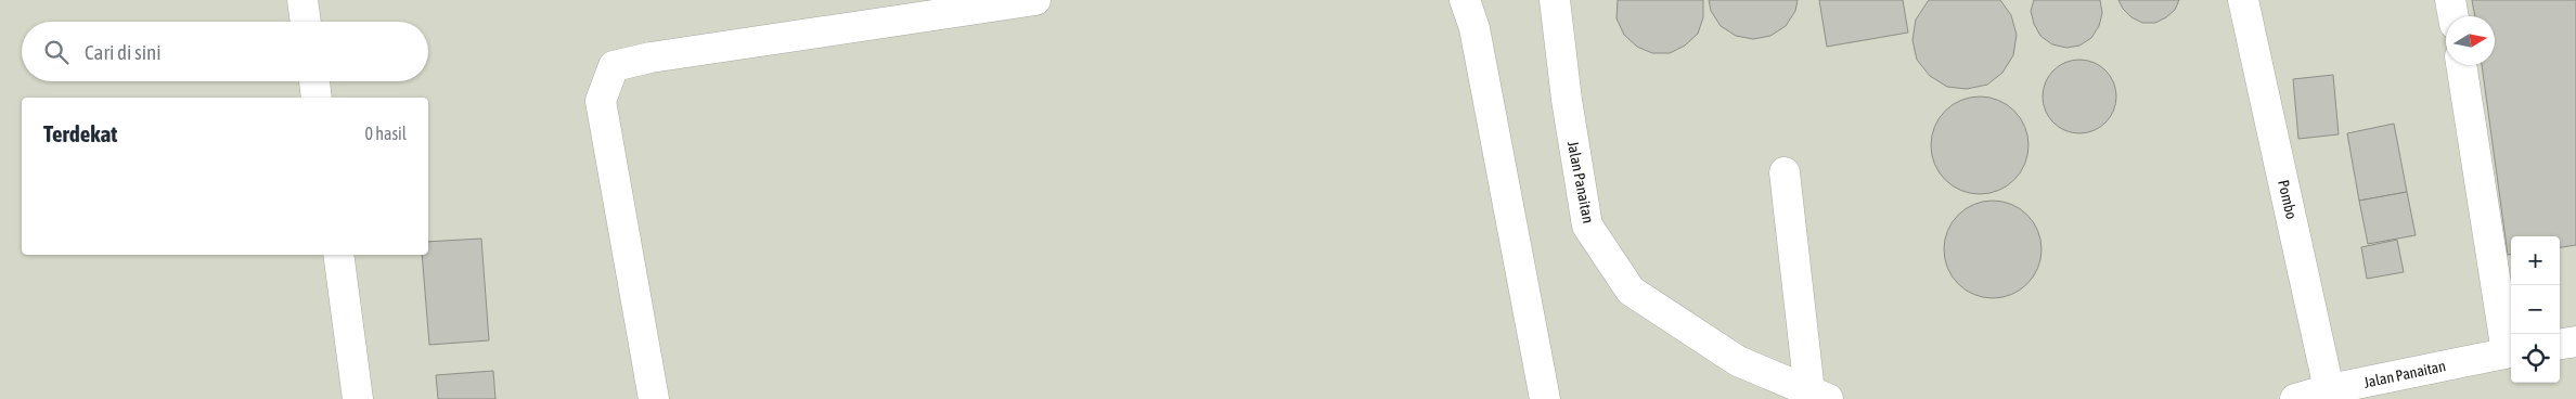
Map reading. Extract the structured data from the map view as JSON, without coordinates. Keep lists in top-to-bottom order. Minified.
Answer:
{"streets":{"lane":["Jalan Panaitan","Pombo"]},"crossings":[["Jalan Panaitan","Pombo"]],"north":"right","page":{"search":"Cari di sini","heading":["Terdekat","0 hasil"],"map_buttons":["+","−"]}}
